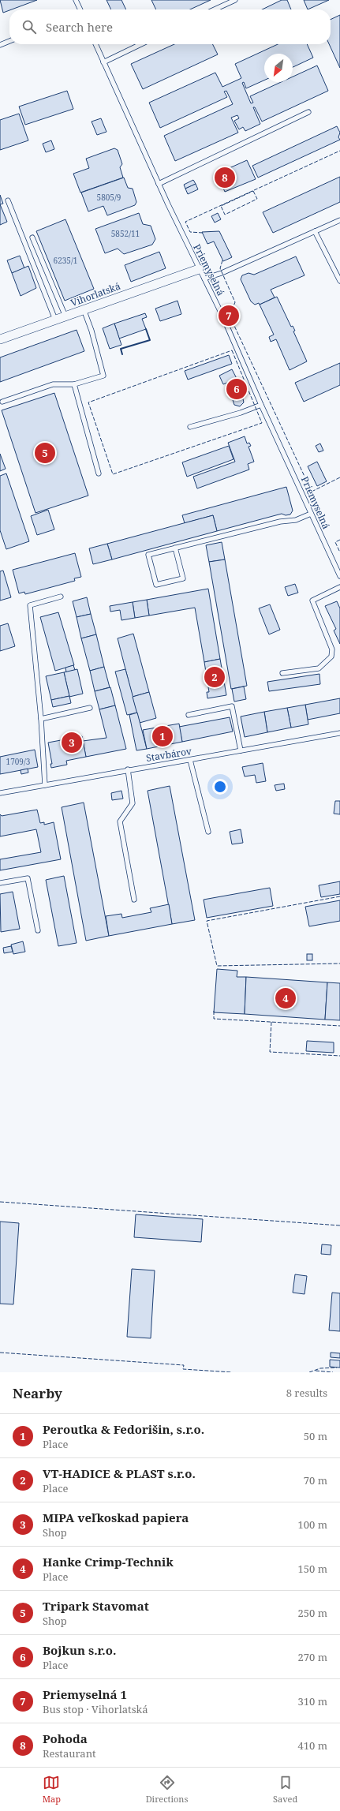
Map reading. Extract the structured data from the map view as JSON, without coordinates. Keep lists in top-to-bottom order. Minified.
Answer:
{"streets":{"street":["Vihorlatská"],"lane":["Priemyselná","Stavbárov"]},"crossings":[["Priemyselná","Vihorlatská"]],"house_numbers":["5805/9","5852/11","6235/1","1709/3"],"north":"bottom left","page":{"search":"Search here","pins":["8","7","6","5","2","1","3","4"],"heading":["Nearby","8 results"],"list":[{"mark":"1","name":"Peroutka & Fedorišin, s.r.o.","note":"Place","value":"50 m"},{"mark":"2","name":"VT-HADICE & PLAST s.r.o.","note":"Place","value":"70 m"},{"mark":"3","name":"MIPA veľkoskad papiera","note":"Shop","value":"100 m"},{"mark":"4","name":"Hanke Crimp-Technik","note":"Place","value":"150 m"},{"mark":"5","name":"Tripark Stavomat","note":"Shop","value":"250 m"},{"mark":"6","name":"Bojkun s.r.o.","note":"Place","value":"270 m"},{"mark":"7","name":"Priemyselná 1","note":"Bus stop · Vihorlatská","value":"310 m"},{"mark":"8","name":"Pohoda","note":"Restaurant","value":"410 m"}],"nav":["Map","Directions","Saved"]}}
